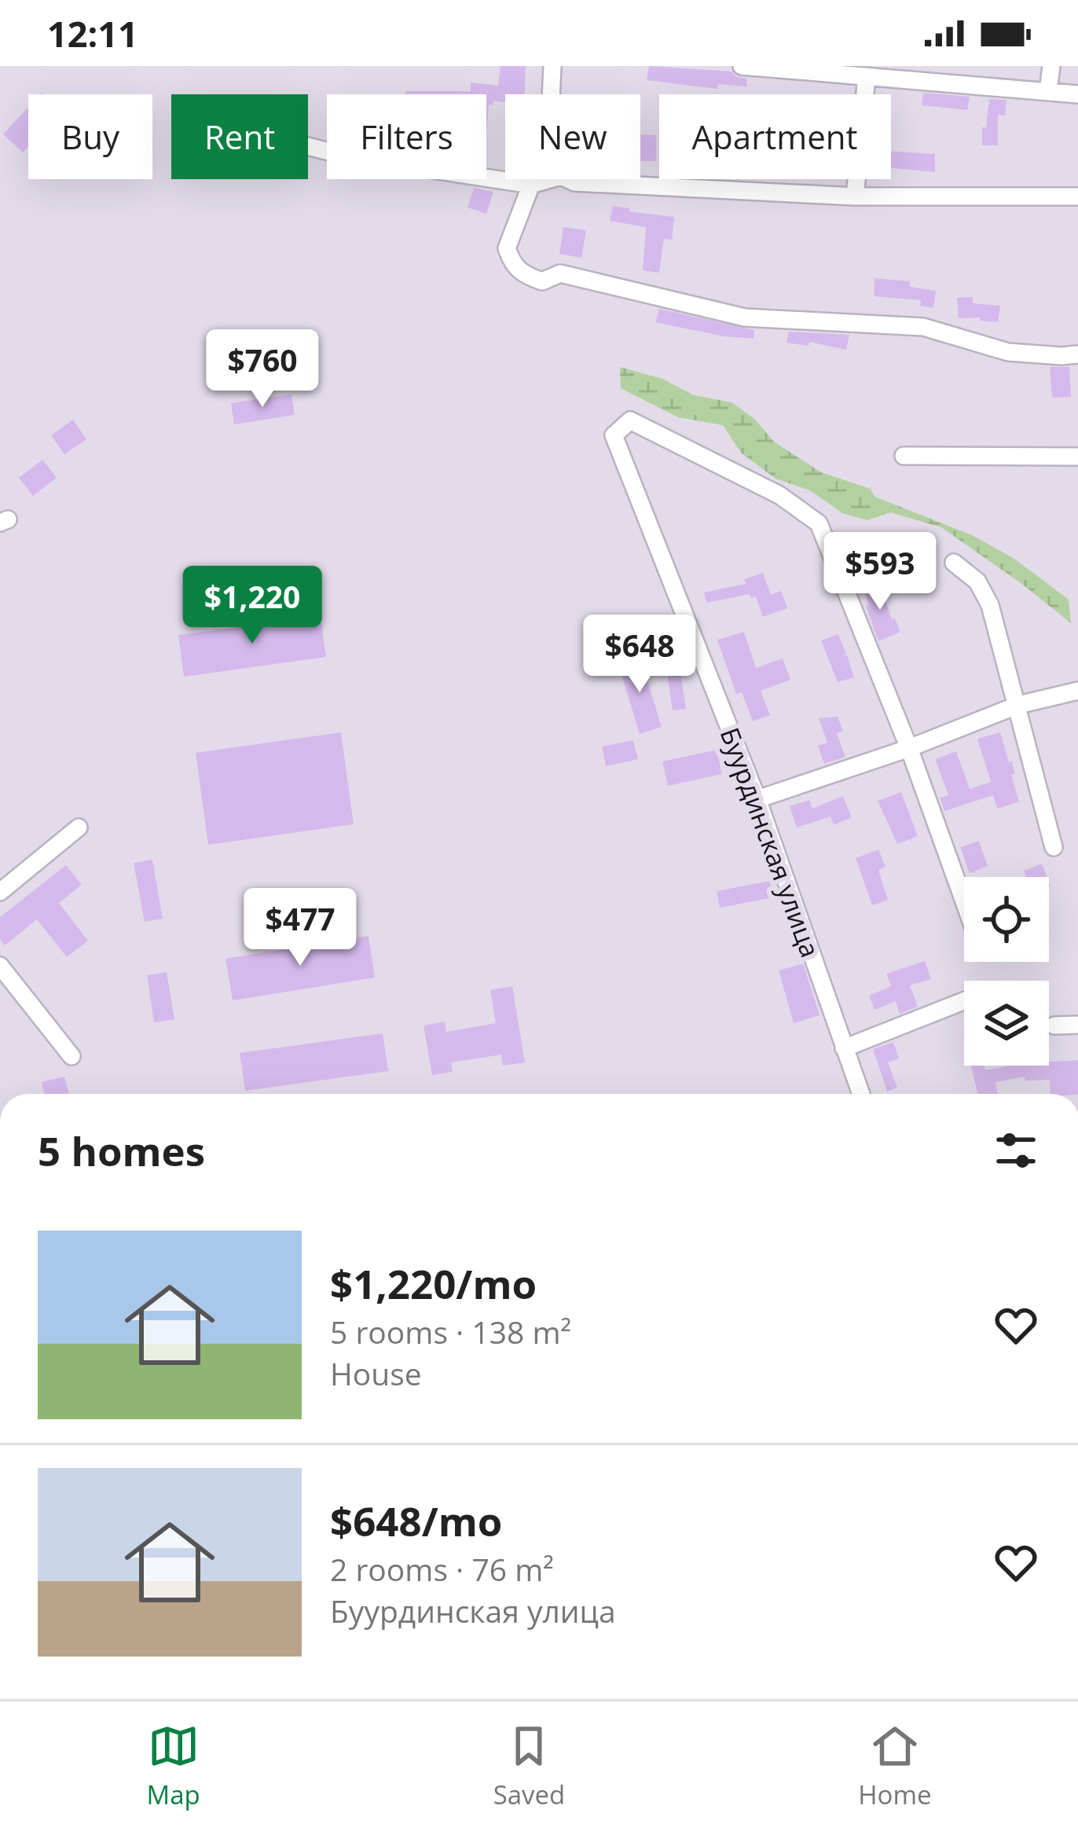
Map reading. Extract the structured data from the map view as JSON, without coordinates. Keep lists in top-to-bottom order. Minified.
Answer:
{"streets":{"street":["Буурдинская улица"]},"page":{"status":"12:11","chip":["Buy","Rent","Filters","New","Apartment"],"price":["$760","$593","$1,220","$648","$477"],"heading":"5 homes","list":[{"name":"$1,220/mo","note":"5 rooms · 138 m² · House"},{"name":"$648/mo","note":"2 rooms · 76 m² · Буурдинская улица"}],"tabs":["Map","Saved","Home"]}}
